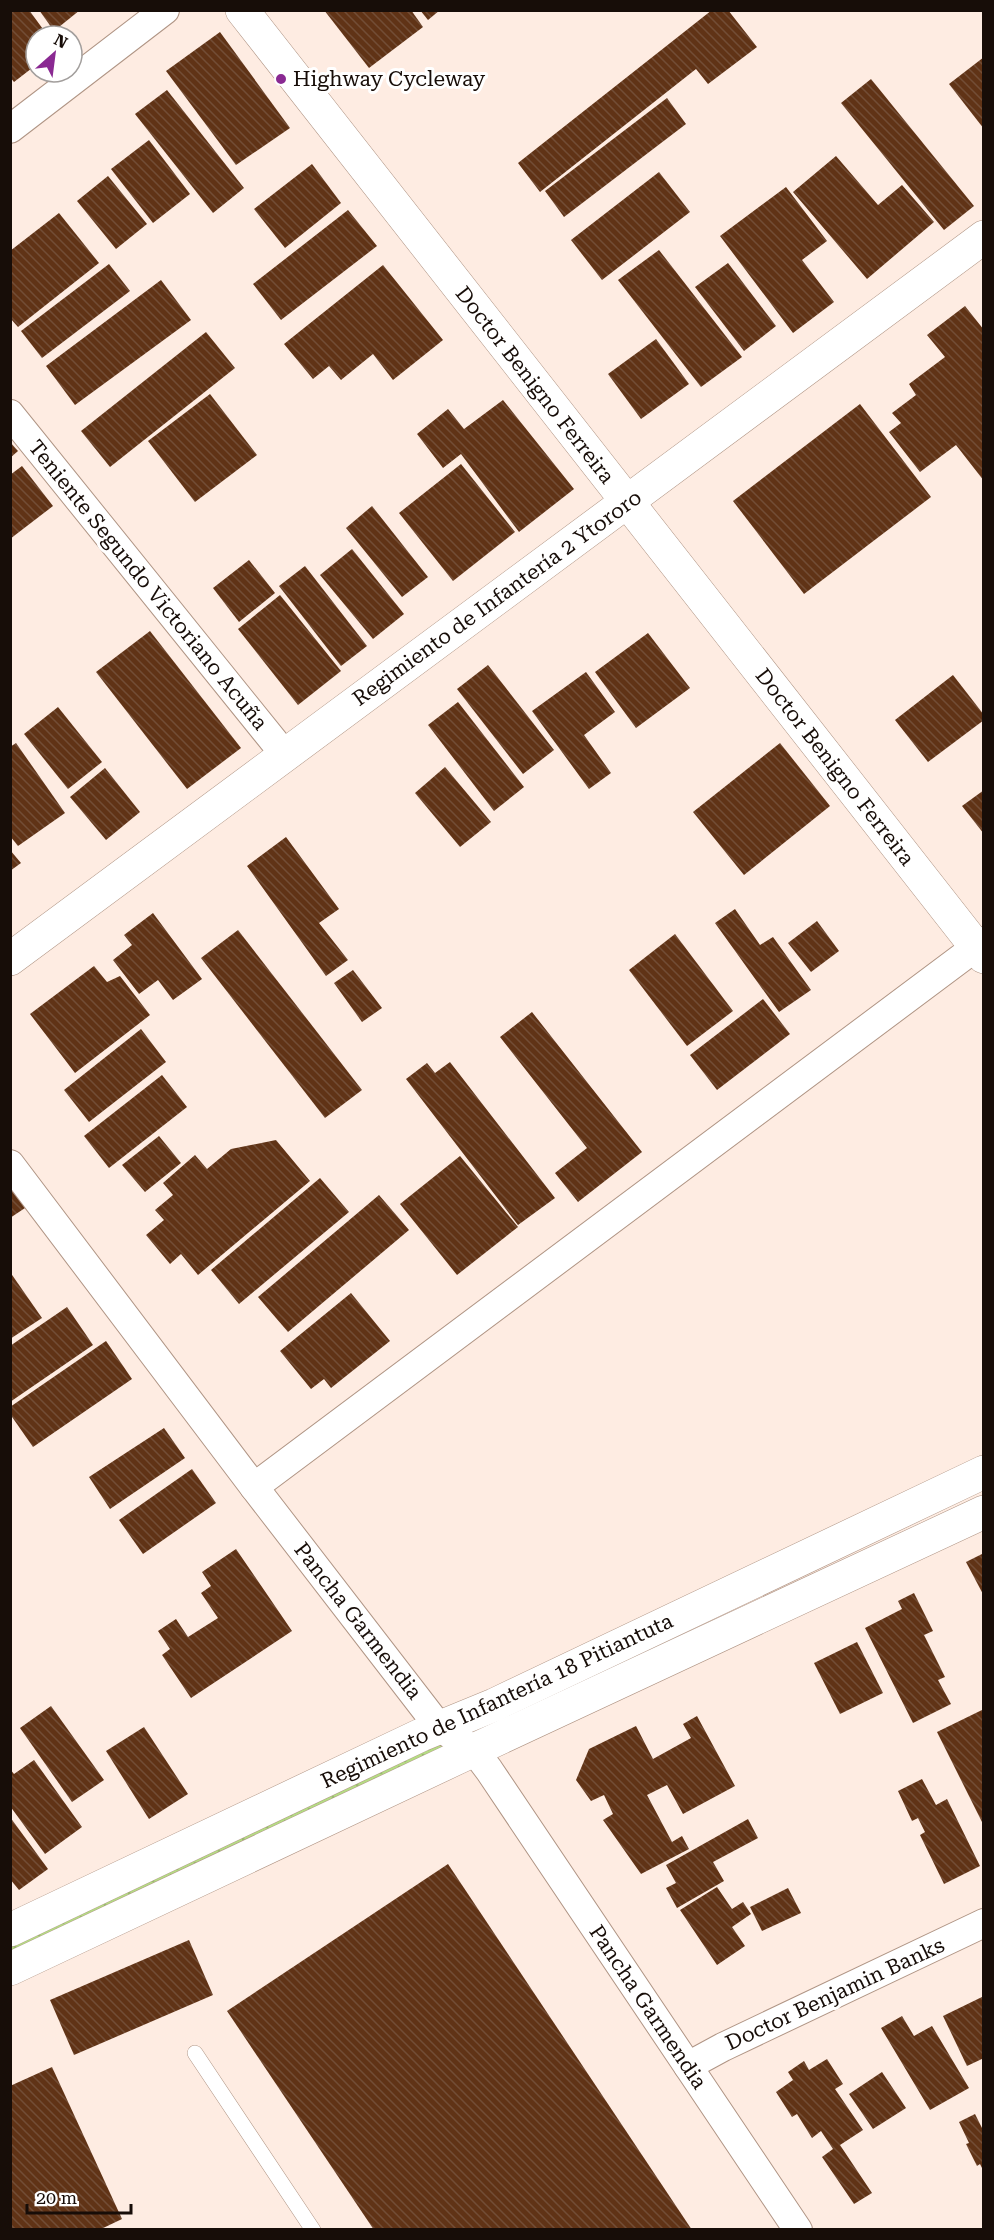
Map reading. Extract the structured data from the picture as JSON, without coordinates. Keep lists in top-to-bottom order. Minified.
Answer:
{"streets":{"street":["Doctor Benigno Ferreira","Teniente Segundo Victoriano Acuña","Regimiento de Infantería 2 Ytororo","Pancha Garmendia","Regimiento de Infantería 18 Pitiantuta","Doctor Benjamin Banks"]},"crossings":[["Doctor Benigno Ferreira","Regimiento de Infantería 2 Ytororo"],["Teniente Segundo Victoriano Acuña","Regimiento de Infantería 2 Ytororo"],["Pancha Garmendia","Regimiento de Infantería 18 Pitiantuta"],["Pancha Garmendia","Doctor Benjamin Banks"]],"places":["Highway Cycleway"],"scale_bar":"20 m","north":"top right"}
